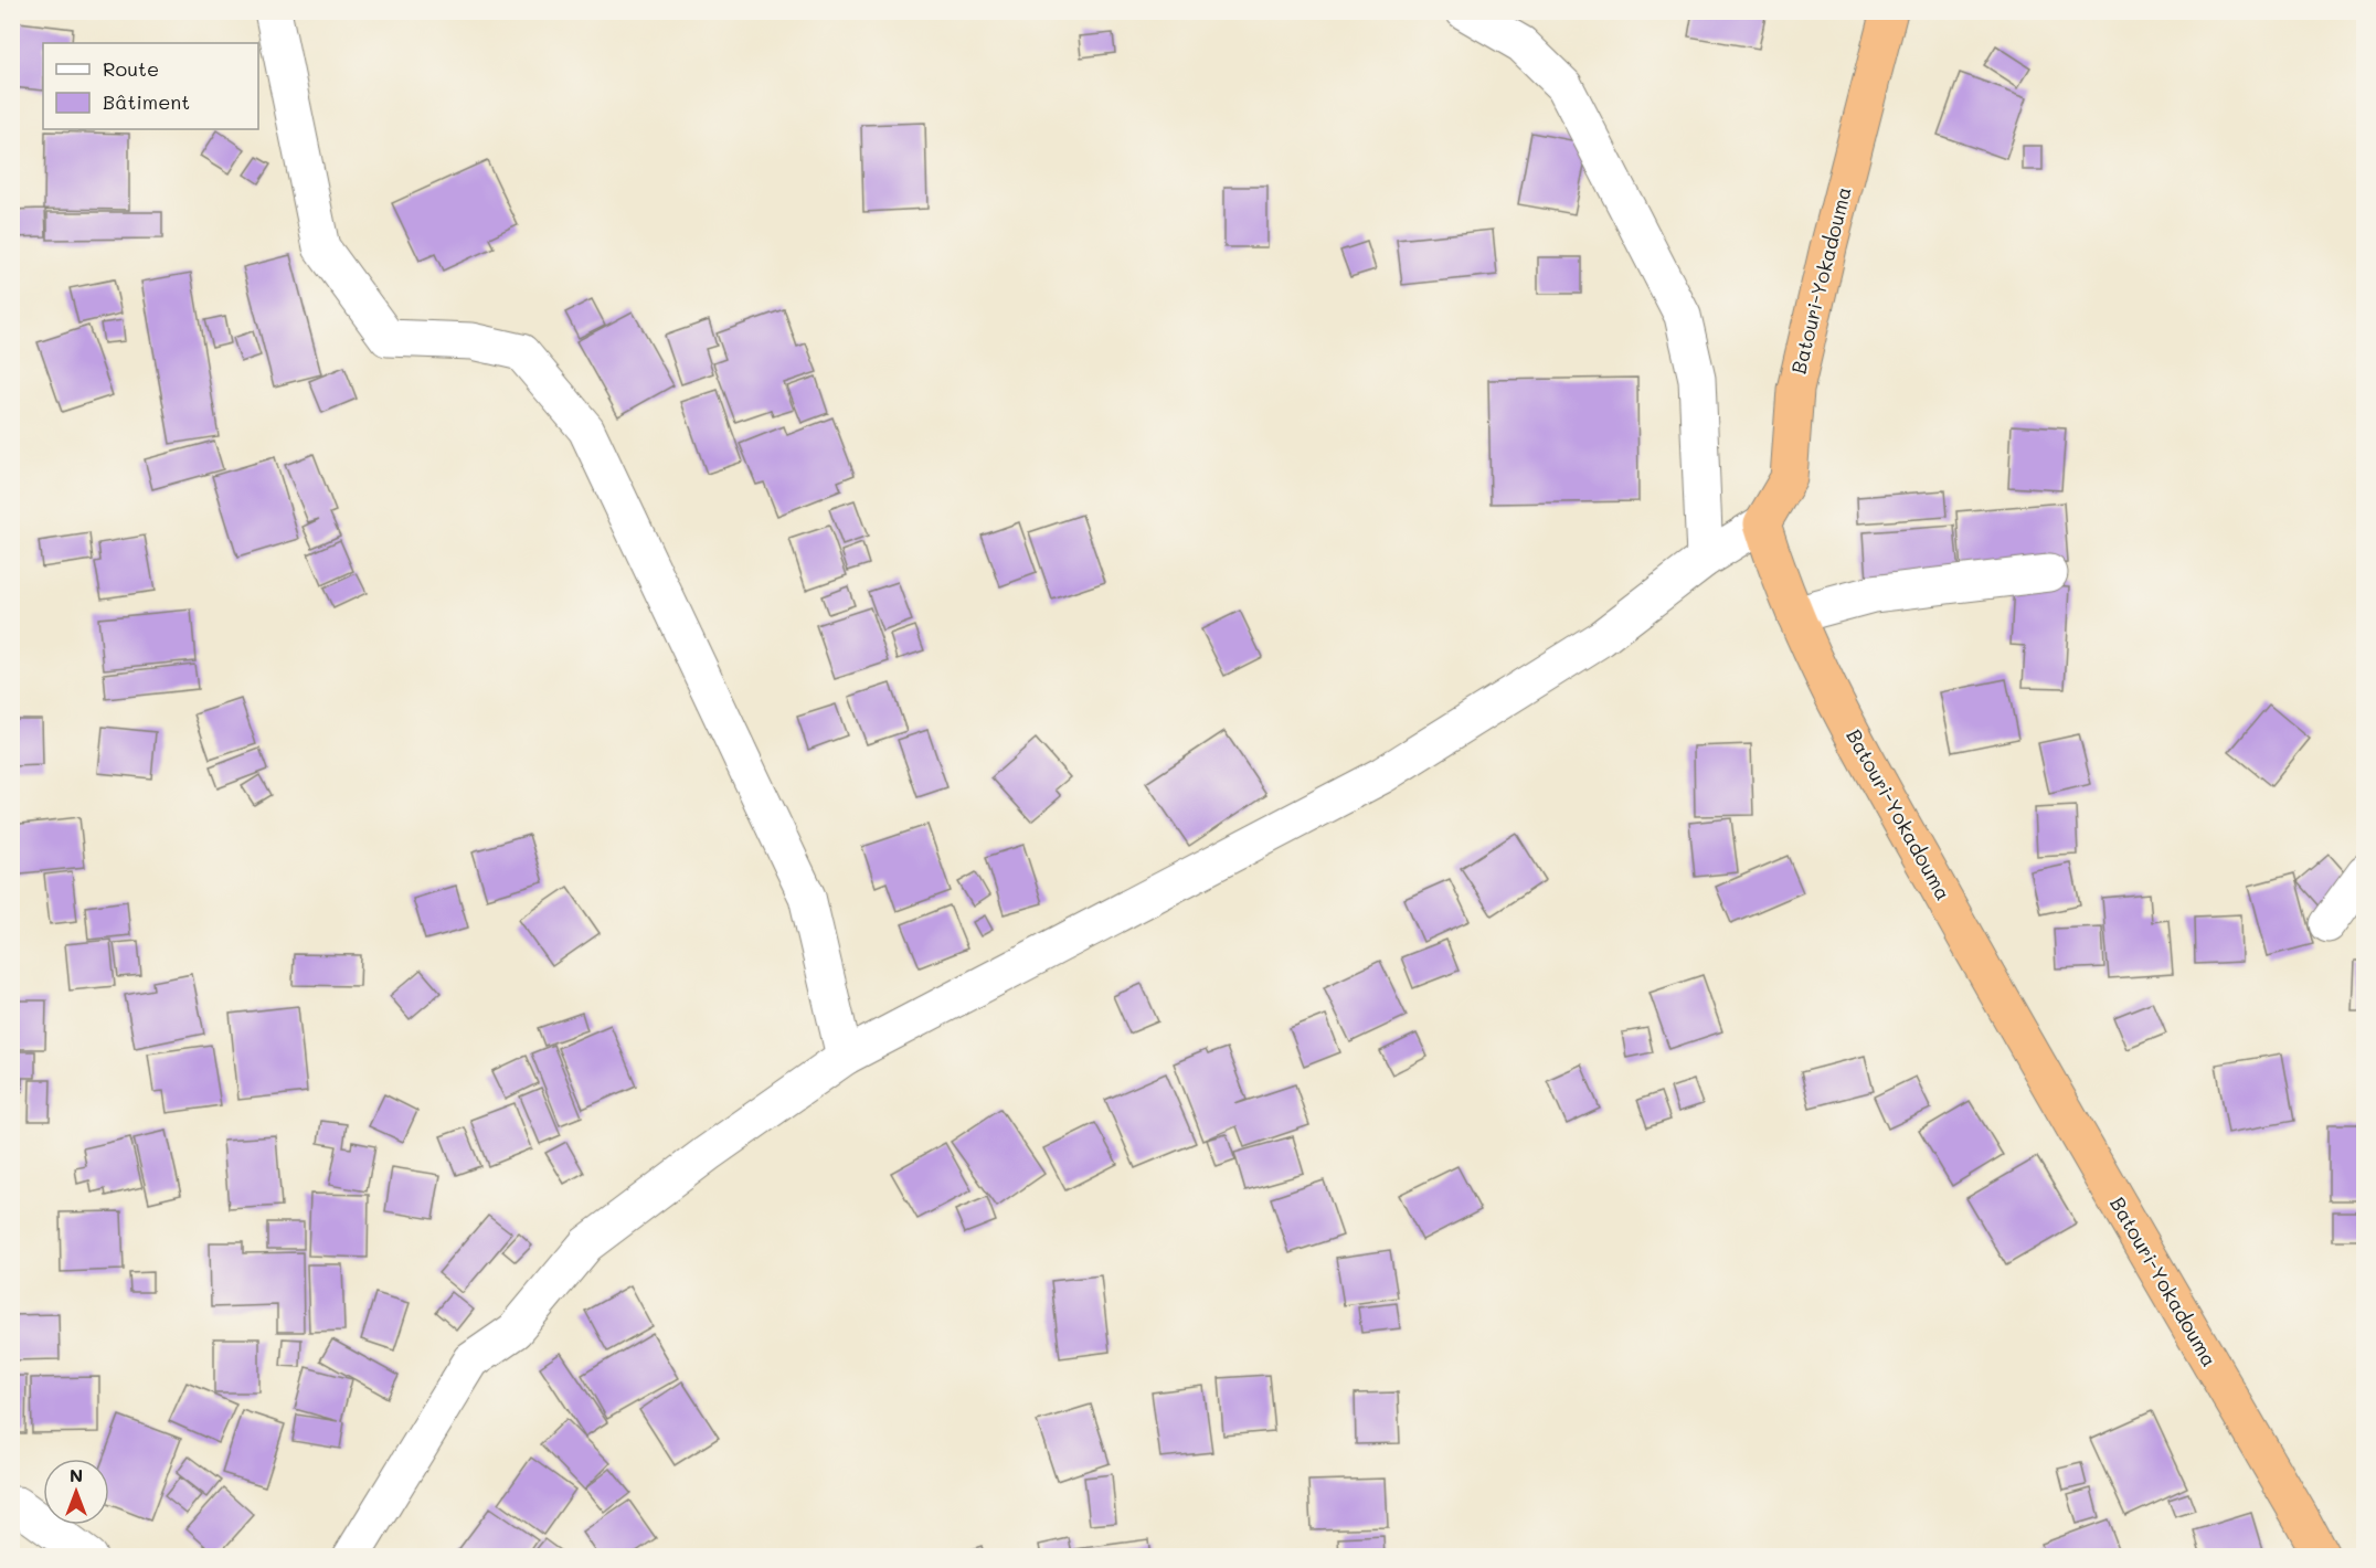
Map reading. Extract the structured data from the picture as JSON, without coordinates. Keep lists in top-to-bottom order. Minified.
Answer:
{"streets":{"highway":["Batouri-Yokadouma"]},"legend":["Route","Bâtiment"],"north":"top"}
